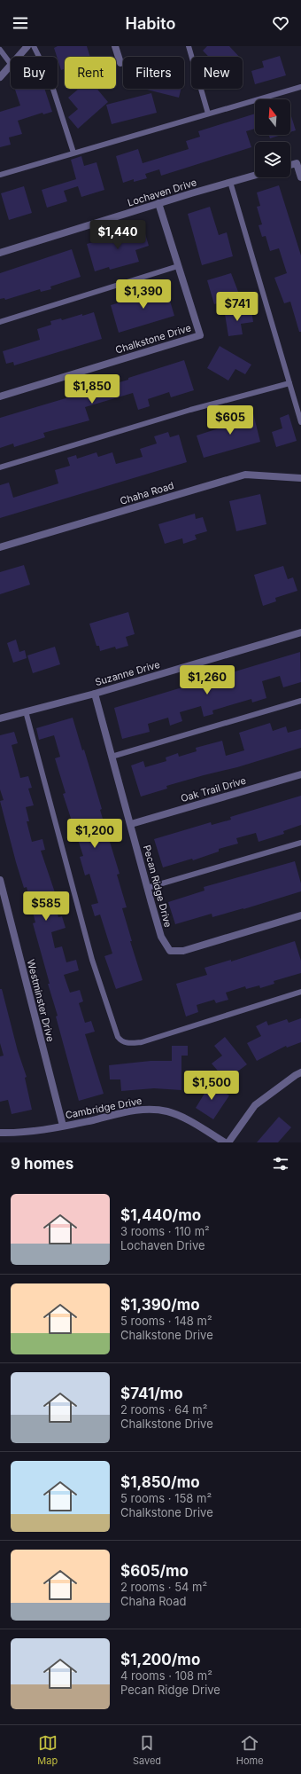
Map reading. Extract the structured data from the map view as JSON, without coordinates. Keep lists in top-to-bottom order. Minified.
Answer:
{"streets":{"street":["Lochaven Drive","Chalkstone Drive","Chaha Road","Suzanne Drive","Oak Trail Drive","Pecan Ridge Drive","Westminster Drive","Cambridge Drive"]},"crossings":[["Lochaven Drive","Chalkstone Drive"],["Suzanne Drive","Pecan Ridge Drive"],["Oak Trail Drive","Pecan Ridge Drive"],["Westminster Drive","Cambridge Drive"]],"north":"top","page":{"header":"Habito","chip":["Buy","Rent","Filters","New"],"price":["$1,440","$1,390","$741","$1,850","$605","$1,260","$1,200","$585","$1,500"],"heading":"9 homes","list":[{"name":"$1,440/mo","note":"3 rooms · 110 m² · Lochaven Drive"},{"name":"$1,390/mo","note":"5 rooms · 148 m² · Chalkstone Drive"},{"name":"$741/mo","note":"2 rooms · 64 m² · Chalkstone Drive"},{"name":"$1,850/mo","note":"5 rooms · 158 m² · Chalkstone Drive"},{"name":"$605/mo","note":"2 rooms · 54 m² · Chaha Road"},{"name":"$1,200/mo","note":"4 rooms · 108 m² · Pecan Ridge Drive"}],"tabs":["Map","Saved","Home"]}}
